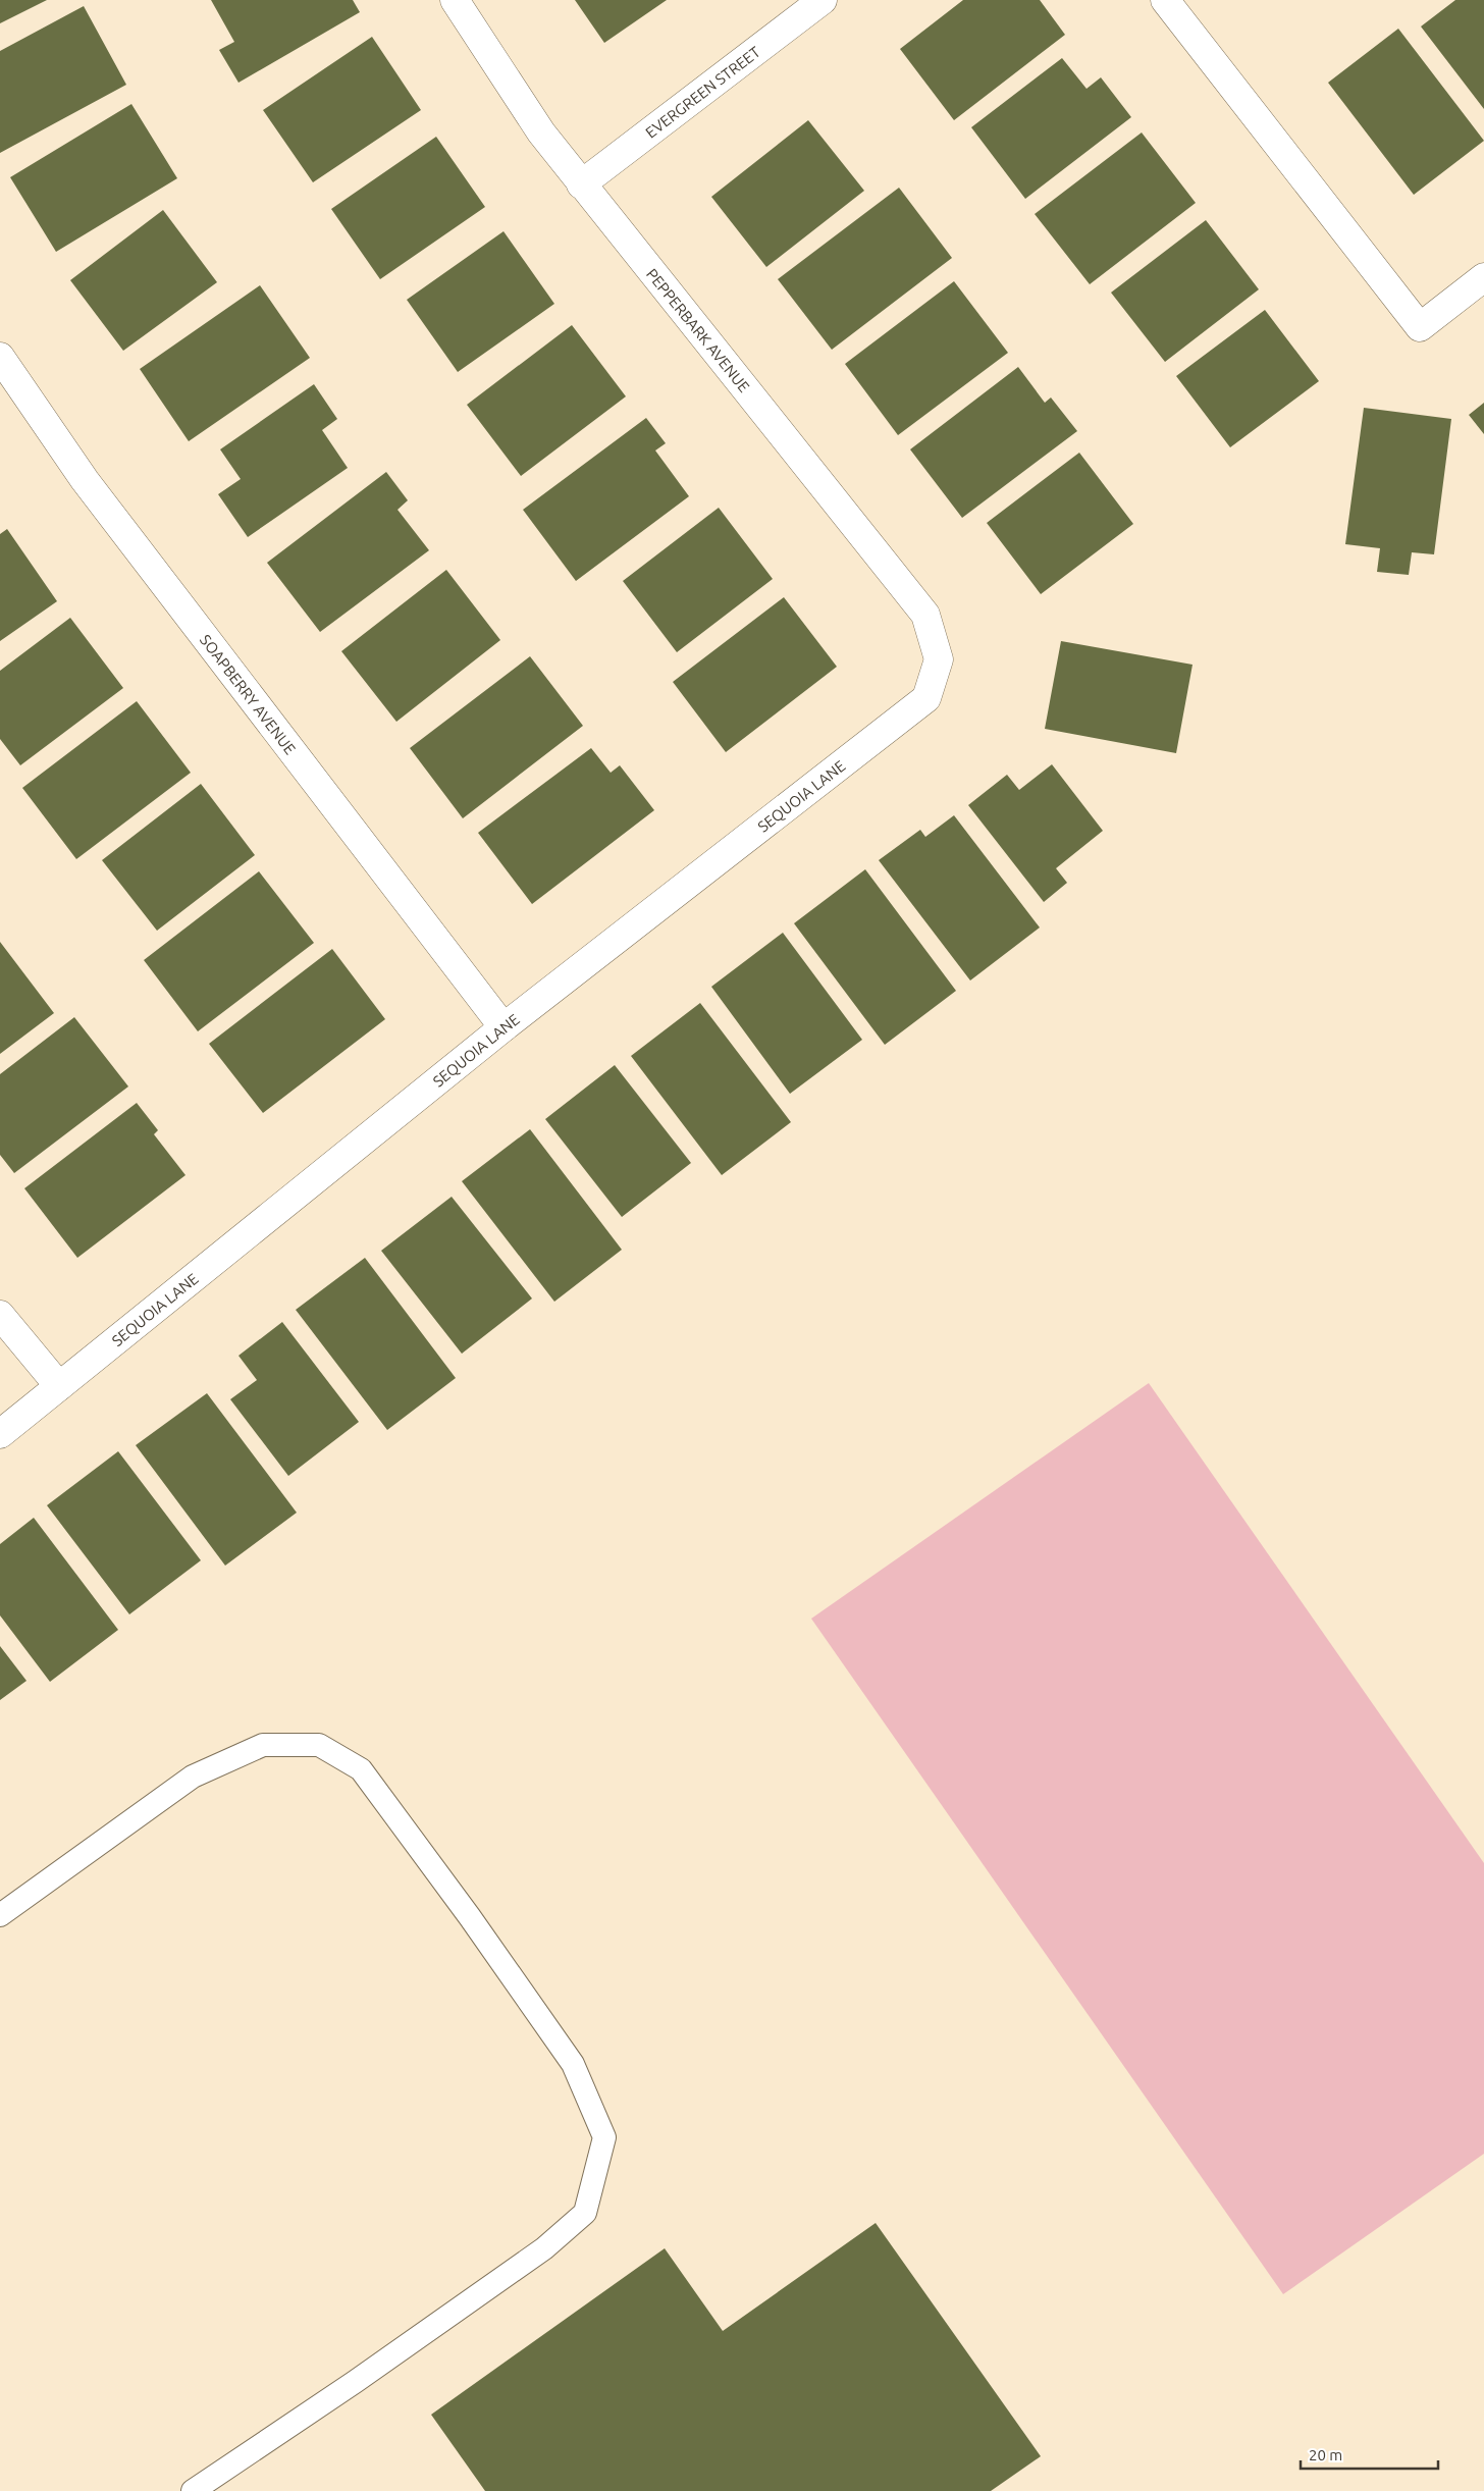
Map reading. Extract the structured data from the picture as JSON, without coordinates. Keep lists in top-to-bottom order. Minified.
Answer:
{"streets":{"street":["EVERGREEN STREET","PEPPERBARK AVENUE","SOAPBERRY AVENUE","SEQUOIA LANE"]},"crossings":[["EVERGREEN STREET","PEPPERBARK AVENUE"],["PEPPERBARK AVENUE","SEQUOIA LANE"],["SOAPBERRY AVENUE","SEQUOIA LANE"]],"scale_bar":"20 m"}
